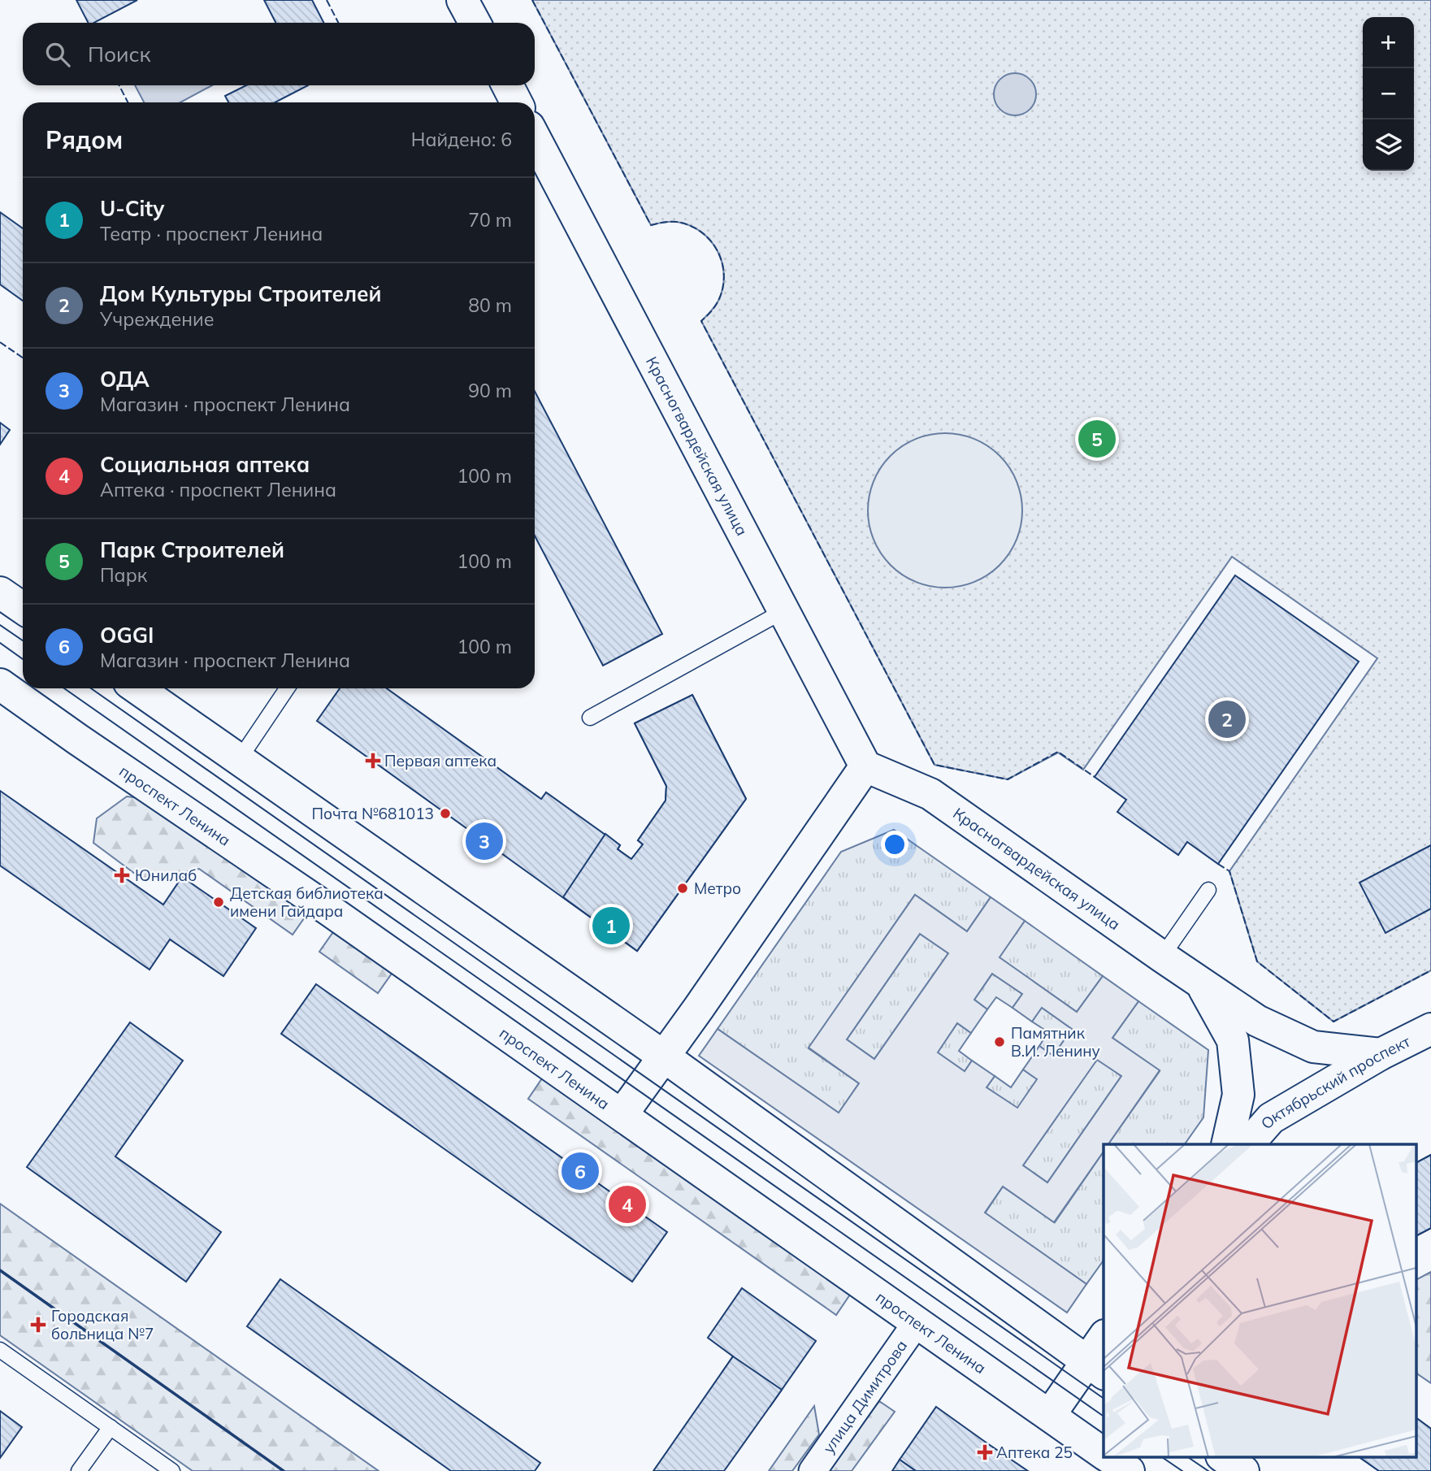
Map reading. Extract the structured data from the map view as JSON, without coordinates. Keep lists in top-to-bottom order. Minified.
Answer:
{"streets":{"main road":["Красногвардейская улица","проспект Ленина","Октябрьский проспект"],"street":["улица Димитрова"]},"crossings":[["Красногвардейская улица","Октябрьский проспект"],["проспект Ленина","улица Димитрова"]],"places":{"health":["Первая аптека","Юнилаб","Городская больница №7","Аптека 25"],"other":["Почта №681013","Метро","Детская библиотека имени Гайдара","Памятник В.И. Ленину"]},"page":{"map_buttons":["+","−"],"search":"Поиск","heading":["Рядом","Найдено: 6"],"list":[{"mark":"1","name":"U-City","note":"Театр · проспект Ленина","value":"70 m"},{"mark":"2","name":"Дом Культуры Строителей","note":"Учреждение","value":"80 m"},{"mark":"3","name":"ОДА","note":"Магазин · проспект Ленина","value":"90 m"},{"mark":"4","name":"Социальная аптека","note":"Аптека · проспект Ленина","value":"100 m"},{"mark":"5","name":"Парк Строителей","note":"Парк","value":"100 m"},{"mark":"6","name":"OGGI","note":"Магазин · проспект Ленина","value":"100 m"}],"pins":["5","2","3","1","6","4"]}}
